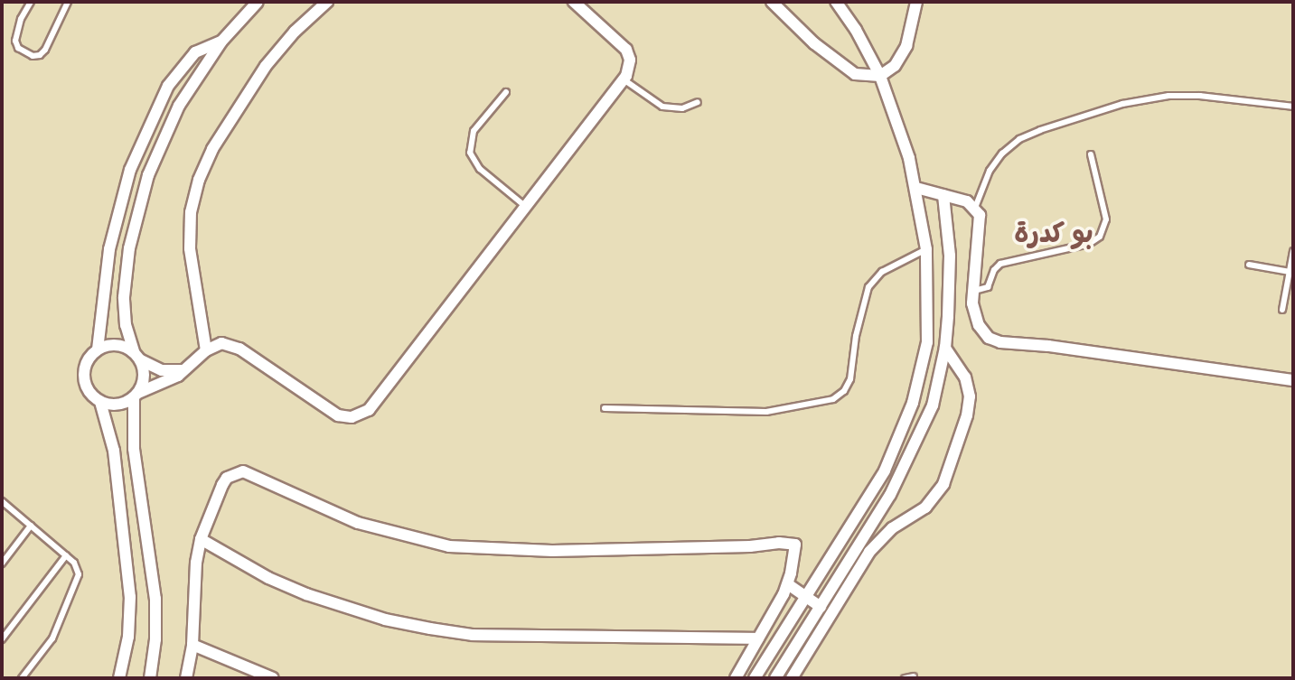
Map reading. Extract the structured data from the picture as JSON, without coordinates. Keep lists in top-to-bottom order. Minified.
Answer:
{"districts":["بو كدرة"]}
